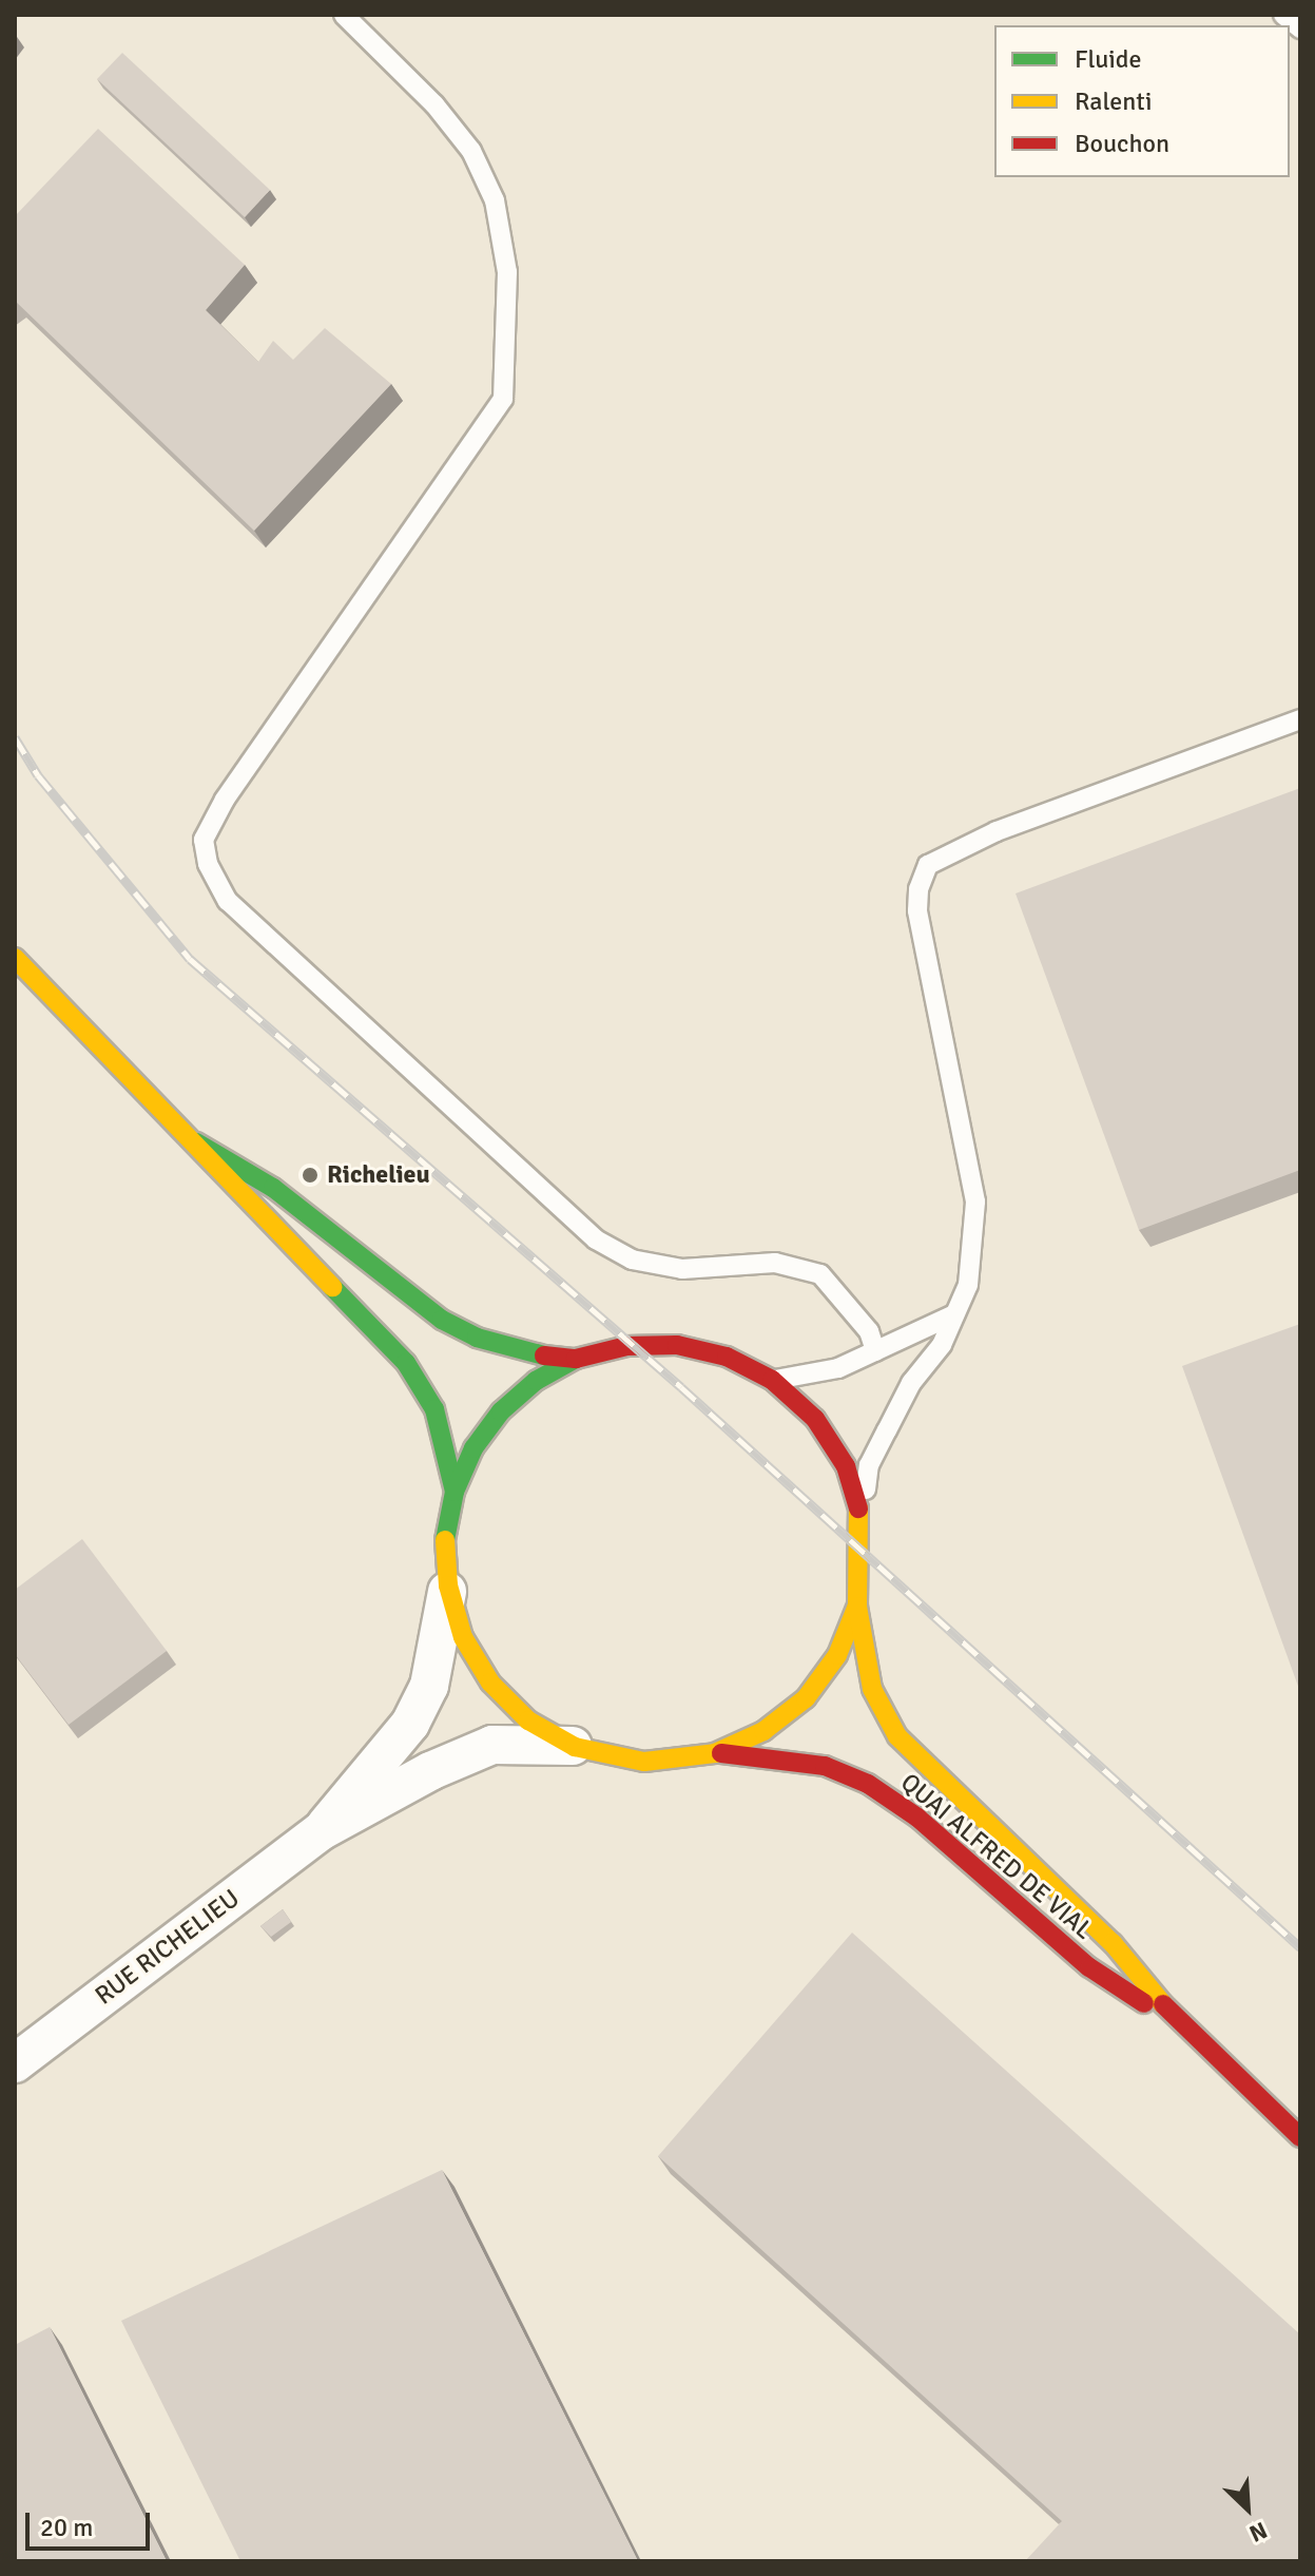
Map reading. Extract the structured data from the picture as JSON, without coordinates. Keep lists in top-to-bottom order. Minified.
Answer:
{"streets":{"main road":["QUAI ALFRED DE VIAL"],"street":["RUE RICHELIEU"]},"places":["Richelieu"],"legend":["Fluide","Ralenti","Bouchon"],"scale_bar":"20 m","north":"bottom right"}
